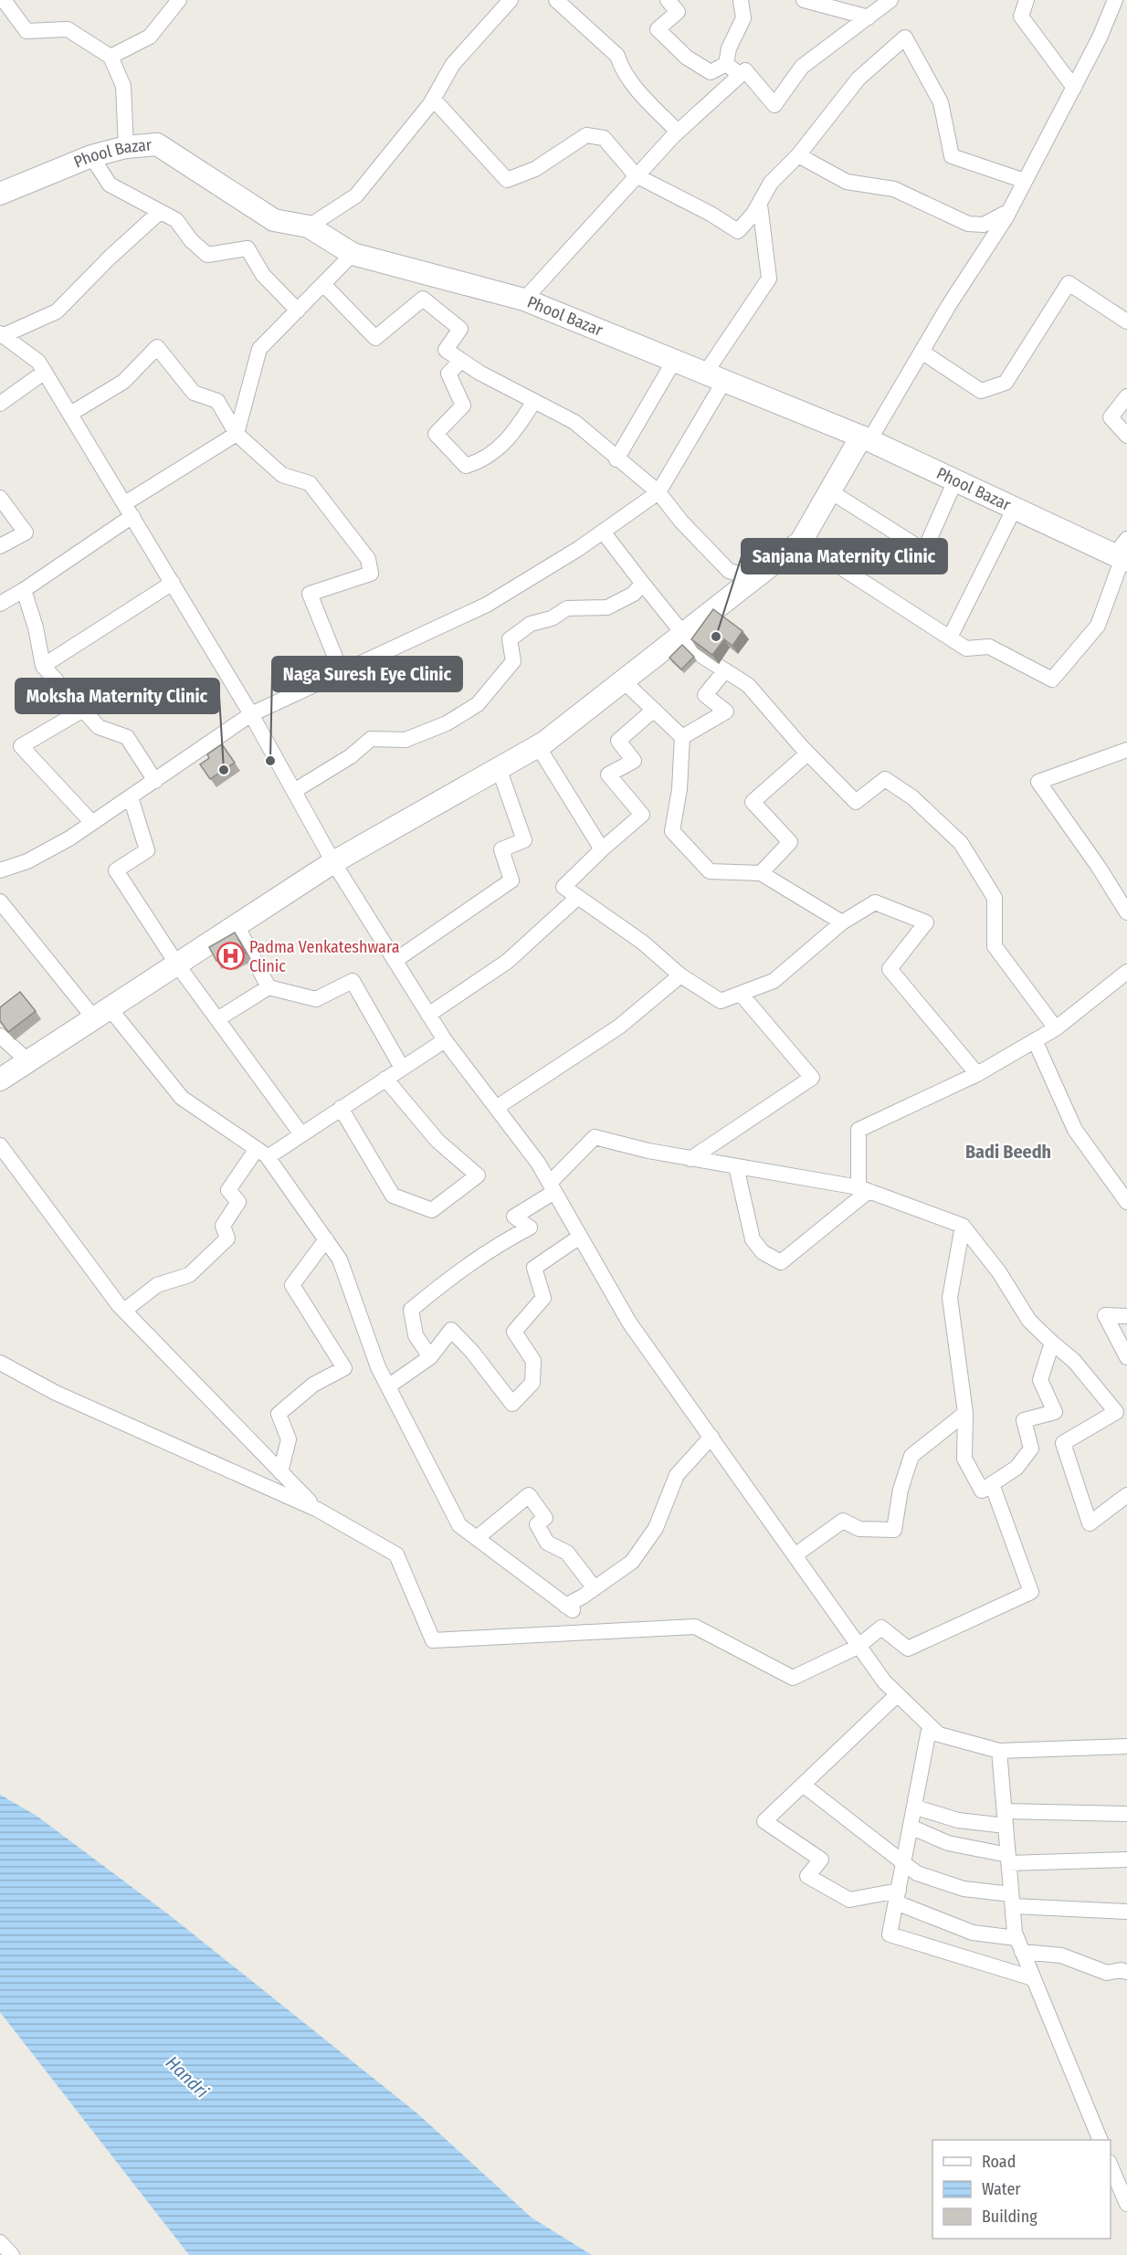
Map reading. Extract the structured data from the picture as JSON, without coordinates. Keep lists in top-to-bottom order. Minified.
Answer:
{"streets":{"street":["Phool Bazar"]},"districts":["Badi Beedh"],"water":["Handri"],"places":{"other":["Sanjana Maternity Clinic","Naga Suresh Eye Clinic","Moksha Maternity Clinic"],"hospital":["Padma Venkateshwara Clinic"]},"legend":["Road","Water","Building"]}
